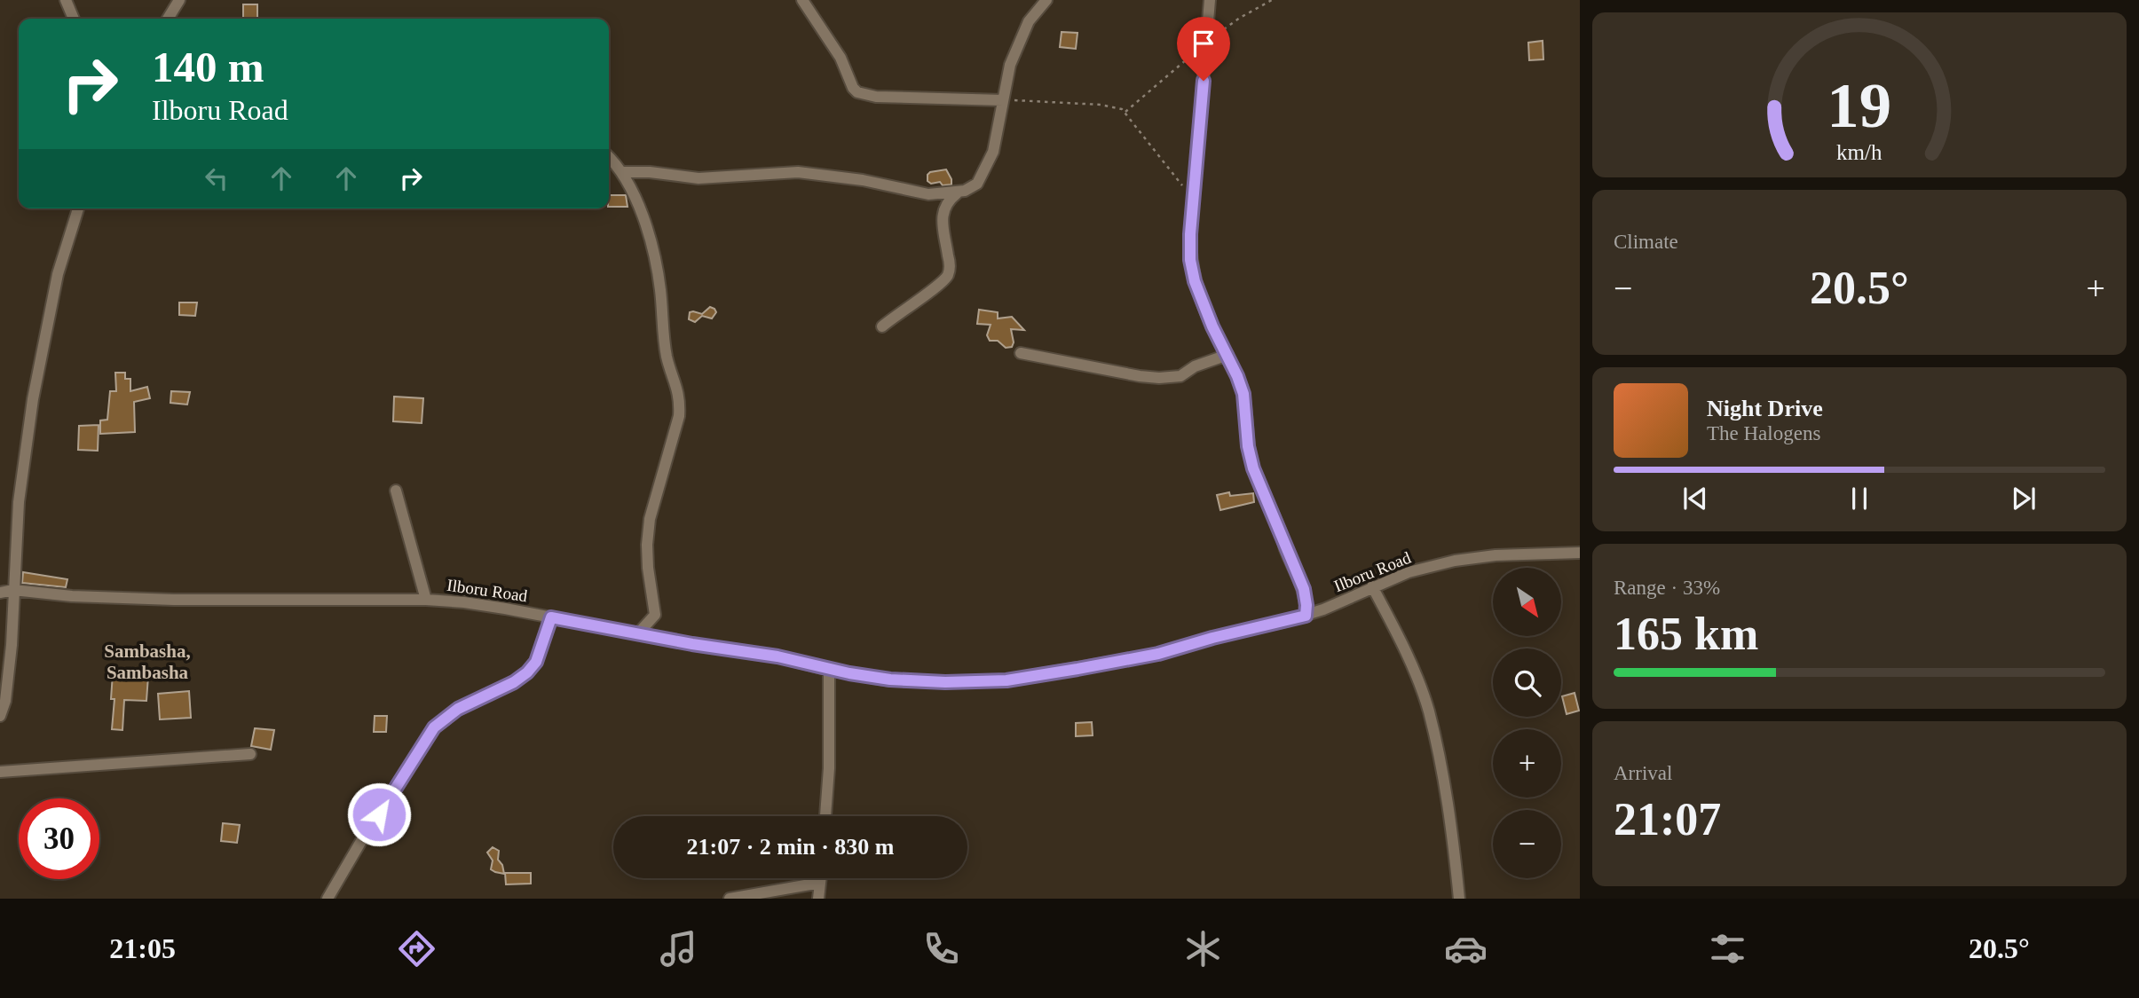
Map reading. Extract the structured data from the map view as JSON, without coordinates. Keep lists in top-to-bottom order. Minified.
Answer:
{"streets":{"street":["Ilboru Road"]},"districts":["Sambasha, Sambasha"],"north":"bottom right","page":{"turn":["140 m","Ilboru Road"],"tile":["Climate",["Range · 33%","165 km"],["Arrival","21:07"]],"heat":["−","20.5°","+"],"song":["Night Drive","The Halogens"],"map_buttons":["+","−"],"limit":"30","trip":"21:07 · 2 min · 830 m","tabs":["21:05","20.5°"],"gauge":["19","km/h"]}}
